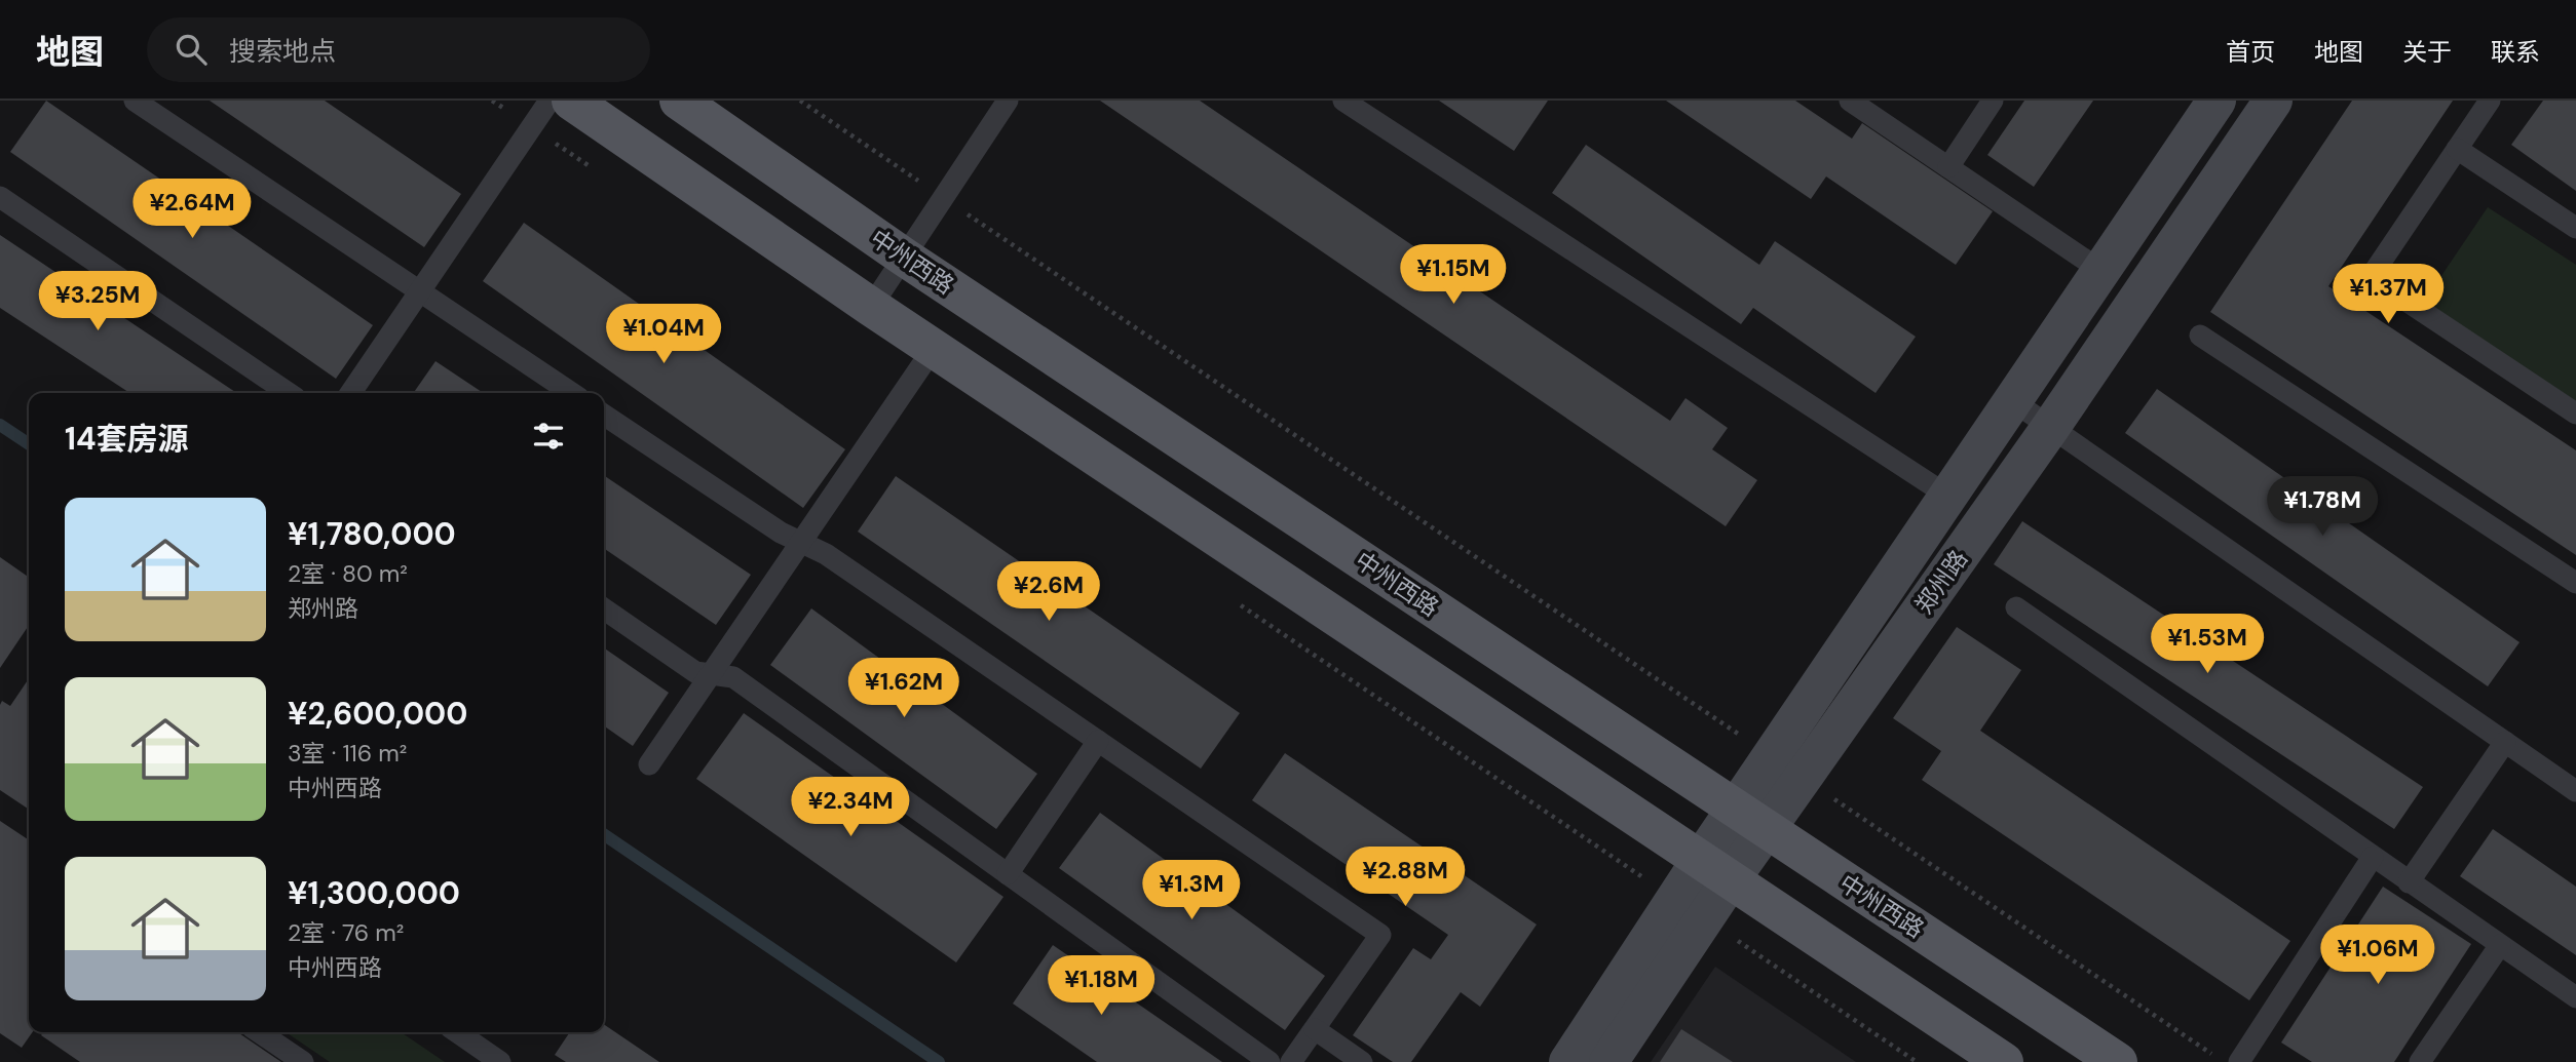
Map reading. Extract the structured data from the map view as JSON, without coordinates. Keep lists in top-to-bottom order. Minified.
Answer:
{"streets":{"main road":["中州西路"],"street":["郑州路"]},"crossings":[["中州西路","郑州路"]],"page":{"header":"地图","search":"搜索地点","nav":["首页","地图","关于","联系"],"price":["¥2.64M","¥1.15M","¥1.37M","¥3.25M","¥1.04M","¥1.78M","¥2.6M","¥1.53M","¥1.62M","¥2.34M","¥2.88M","¥1.3M","¥1.06M","¥1.18M"],"heading":"14套房源","list":[{"name":"¥1,780,000","note":"2室 · 80 m² · 郑州路"},{"name":"¥2,600,000","note":"3室 · 116 m² · 中州西路"},{"name":"¥1,300,000","note":"2室 · 76 m² · 中州西路"}]}}
